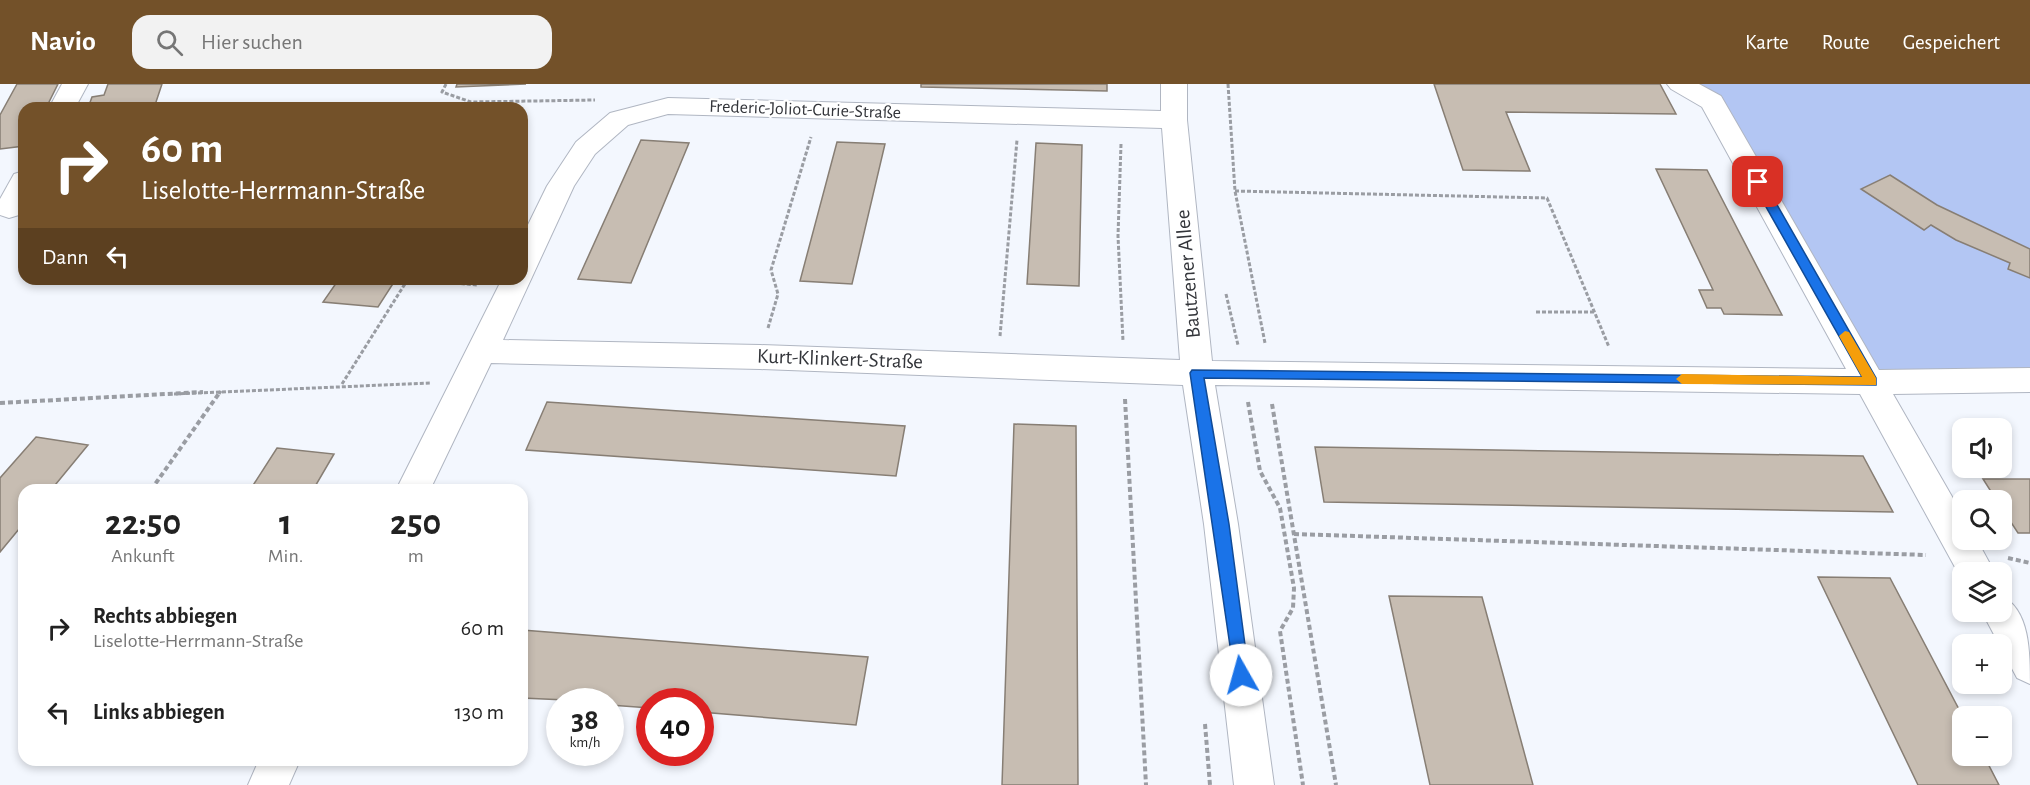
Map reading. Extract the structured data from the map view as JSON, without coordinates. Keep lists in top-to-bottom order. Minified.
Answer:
{"streets":{"street":["Frederic-Joliot-Curie-Straße","Bautzener Allee","Kurt-Klinkert-Straße"]},"crossings":[["Frederic-Joliot-Curie-Straße","Bautzener Allee"],["Frederic-Joliot-Curie-Straße","Kurt-Klinkert-Straße"],["Bautzener Allee","Kurt-Klinkert-Straße"]],"page":{"header":"Navio","search":"Hier suchen","nav":["Karte","Route","Gespeichert"],"turn":["60 m","Liselotte-Herrmann-Straße"],"then":"Dann","map_buttons":["+","−"],"eta":["22:50","Ankunft","1","Min.","250","m"],"list":[{"name":"Rechts abbiegen","note":"Liselotte-Herrmann-Straße","value":"60 m"},{"name":"Links abbiegen","value":"130 m"}],"speed":"38 km/h","limit":"40"}}
